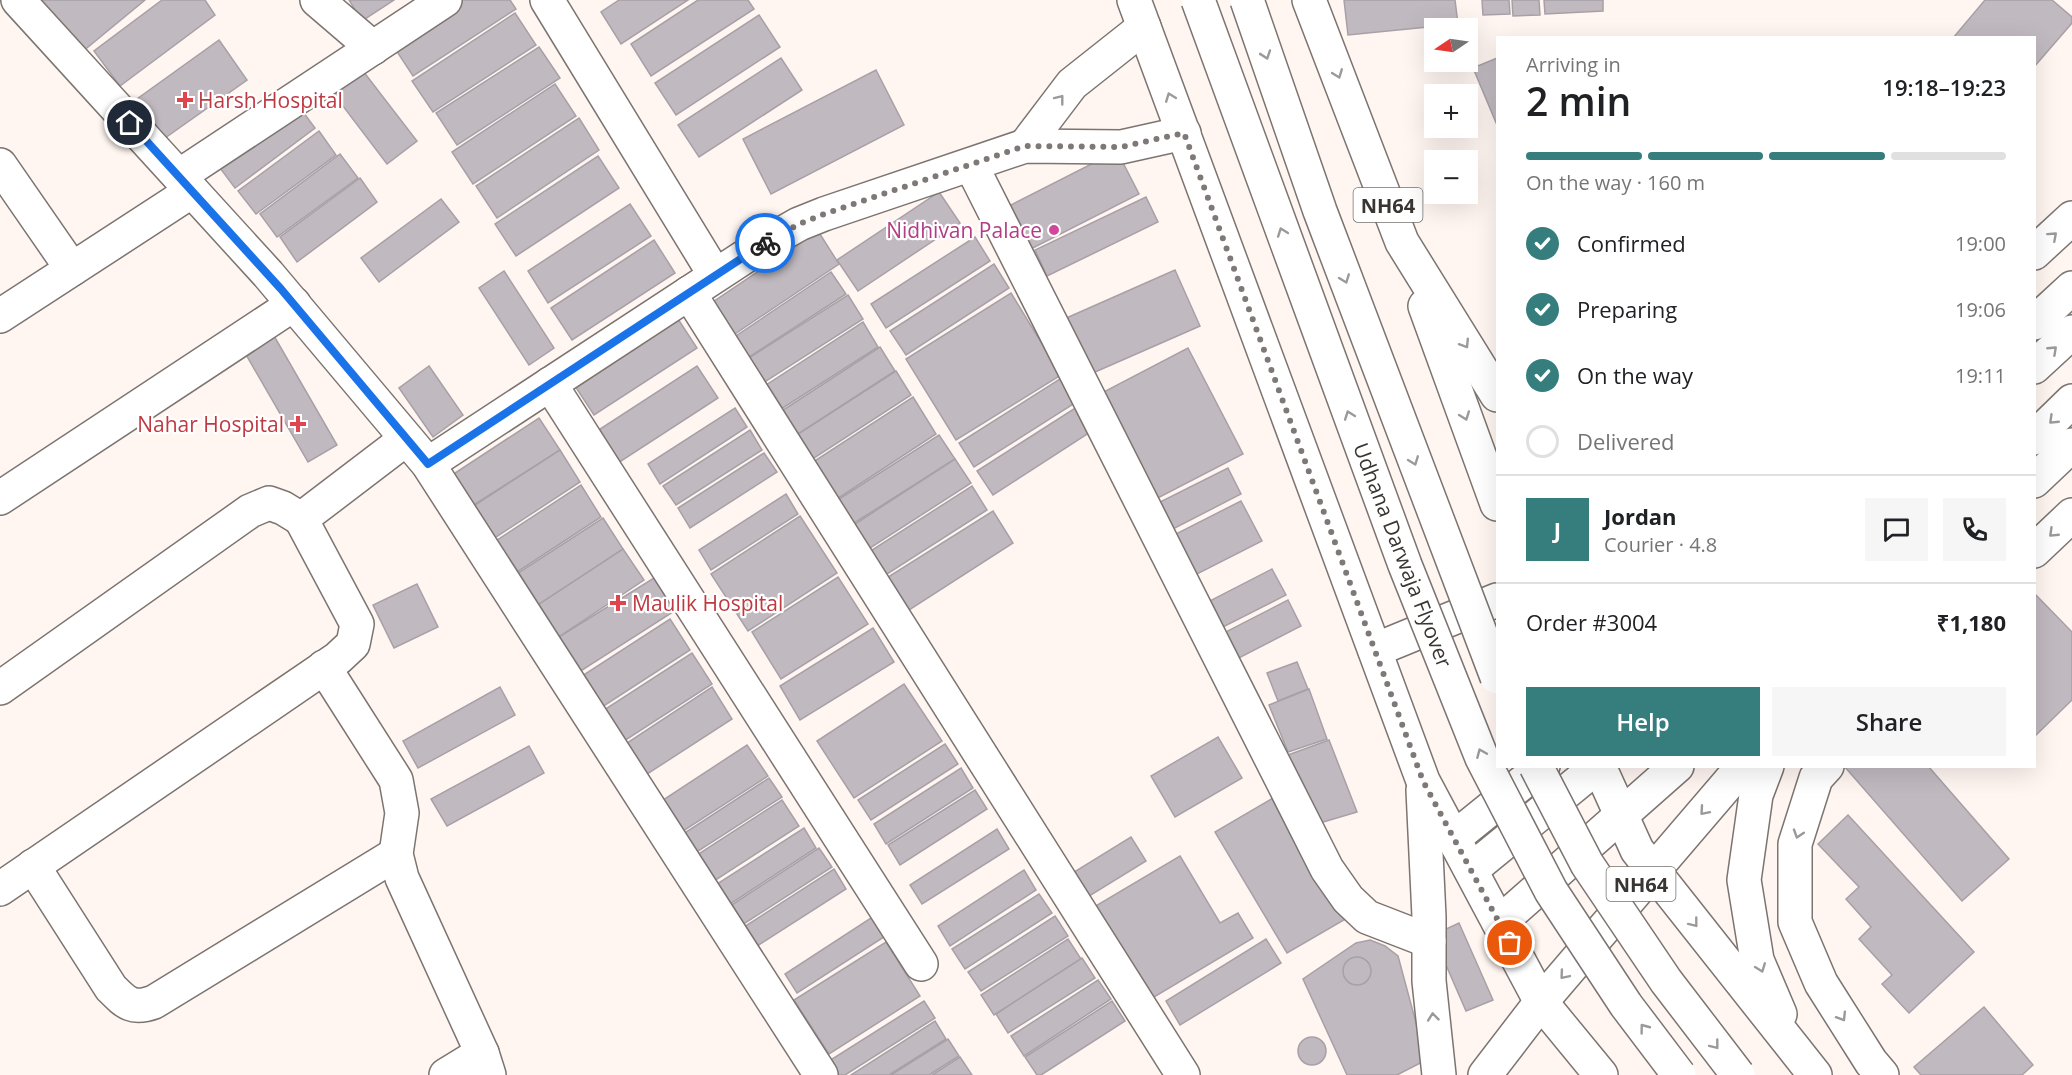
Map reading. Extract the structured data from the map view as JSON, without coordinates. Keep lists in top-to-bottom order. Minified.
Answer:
{"streets":{"main road":["NH64","Udhana Darwaja Flyover"]},"places":{"health":["Harsh Hospital","Nahar Hospital","Maulik Hospital"],"other":["Nidhivan Palace"]},"north":"left","page":{"map_buttons":["+","−"],"heading":["2 min","Arriving in","19:18–19:23"],"panel":["Jordan","Courier · 4.8","Order #3004","₹1,180"],"bar":"On the way · 160 m","list":[["Confirmed","19:00"],["Preparing","19:06"],["On the way","19:11"],"Delivered"],"round":"J","buttons":["Help","Share"]}}
